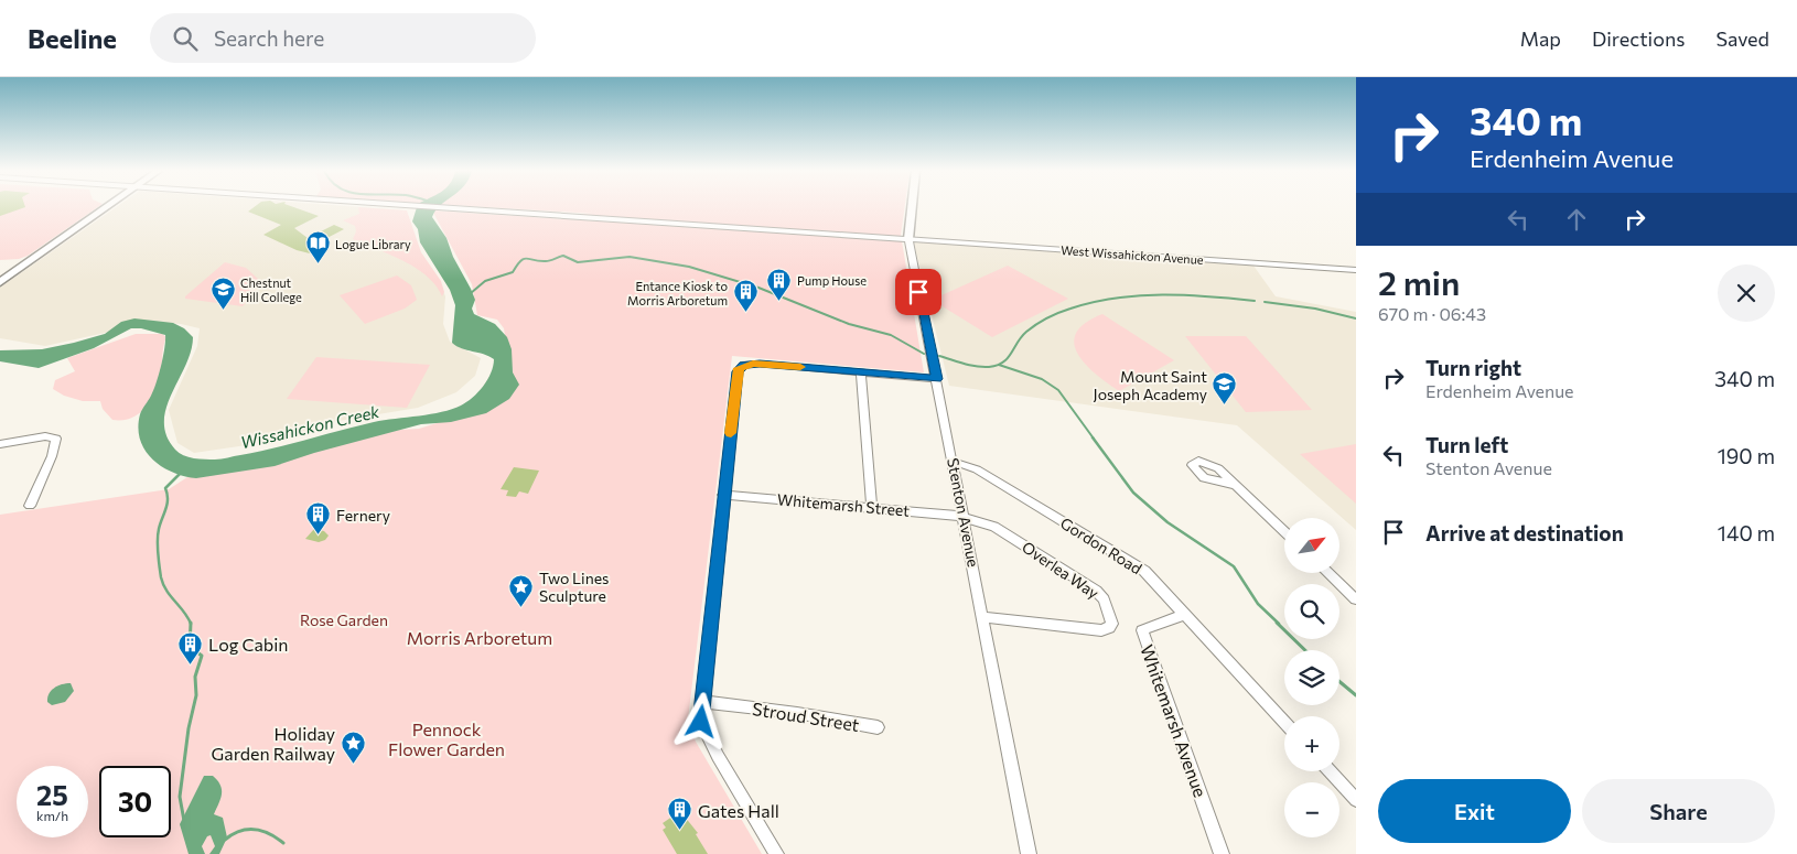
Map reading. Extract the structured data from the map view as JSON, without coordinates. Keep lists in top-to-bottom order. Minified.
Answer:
{"streets":{"main road":["Stenton Avenue"],"street":["West Wissahickon Avenue","Whitemarsh Street","Gordon Road","Overlea Way","Stroud Street","Whitemarsh Avenue"]},"crossings":[["West Wissahickon Avenue","Stenton Avenue"],["Whitemarsh Street","Stenton Avenue"],["Whitemarsh Street","Overlea Way"],["Stenton Avenue","Gordon Road"],["Stenton Avenue","Overlea Way"],["Gordon Road","Whitemarsh Avenue"]],"water":["Wissahickon Creek"],"parks":["Rose Garden","Morris Arboretum","Pennock Flower Garden"],"places":{"library":["Logue Library"],"building":["Pump House","Entance Kiosk to Morris Arboretum","Fernery","Log Cabin","Gates Hall"],"school or university":["Chestnut Hill College","Mount Saint Joseph Academy"],"place":["Two Lines Sculpture","Holiday Garden Railway"]},"north":"top right","page":{"header":"Beeline","search":"Search here","nav":["Map","Directions","Saved"],"turn":["340 m","Erdenheim Avenue"],"heading":["2 min","670 m · 06:43"],"list":[{"name":"Turn right","note":"Erdenheim Avenue","value":"340 m"},{"name":"Turn left","note":"Stenton Avenue","value":"190 m"},{"name":"Arrive at destination","value":"140 m"}],"map_buttons":["+","−"],"speed":"25 km/h","limit":"30","buttons":["Exit","Share"]}}
